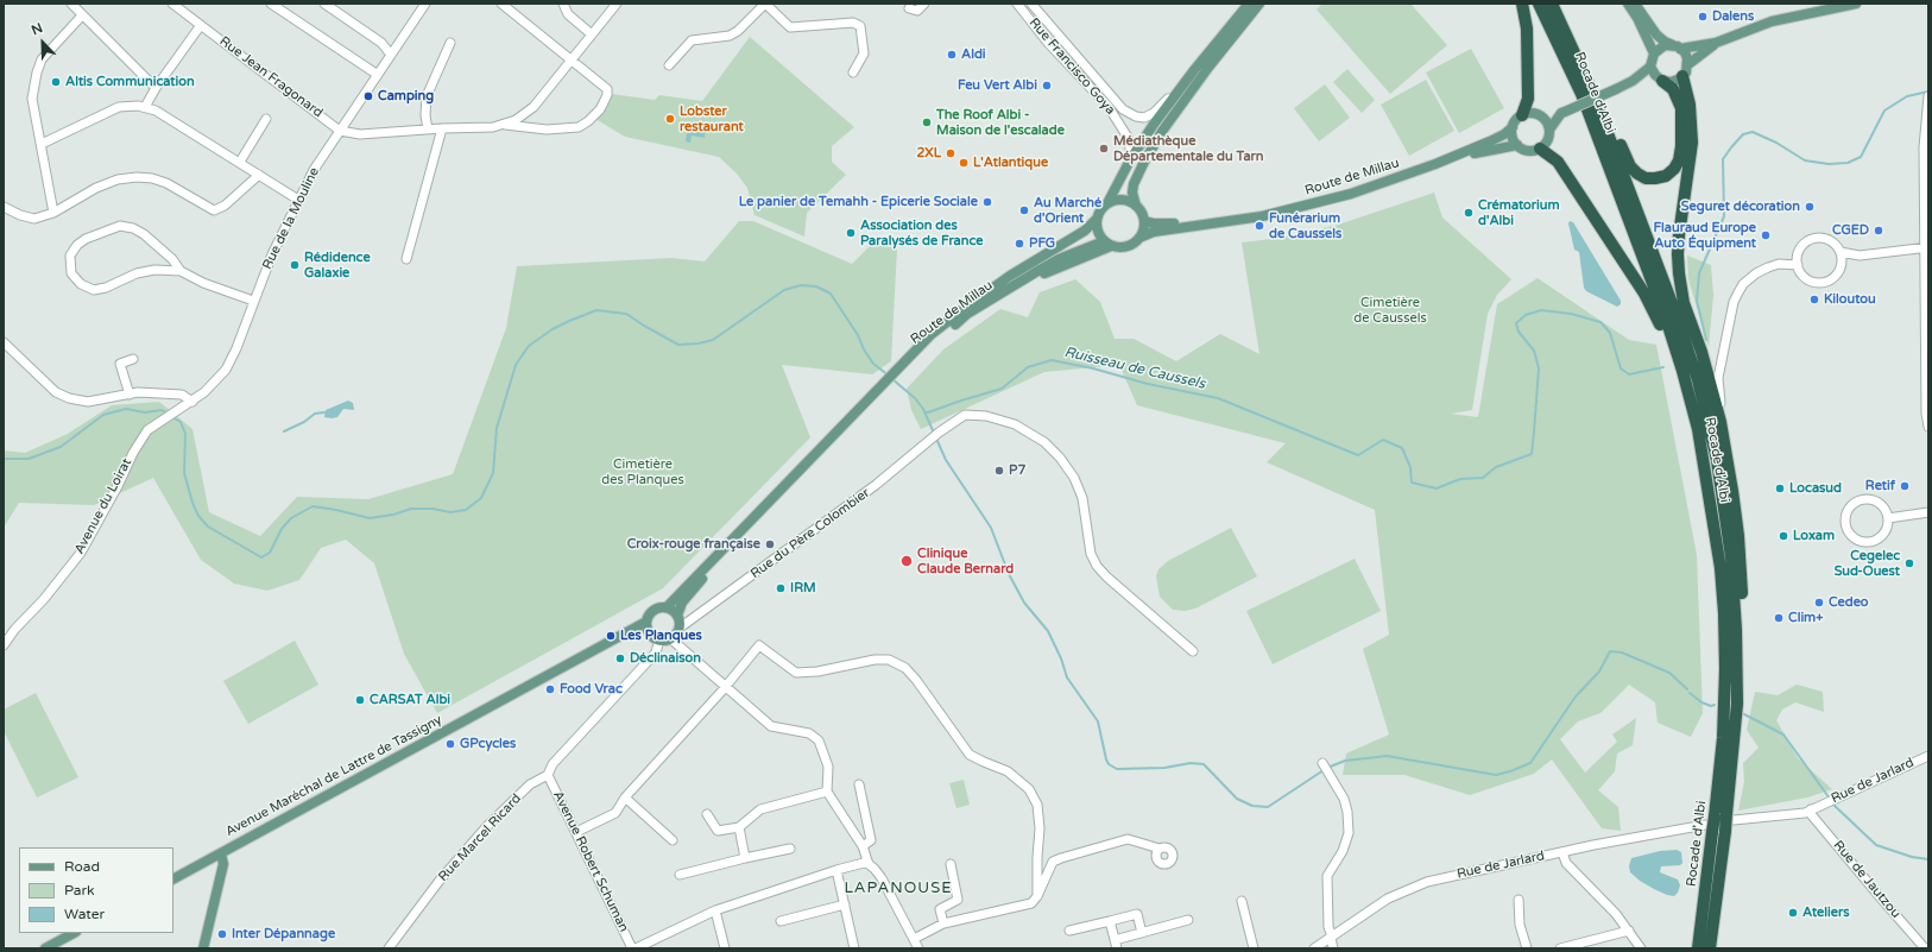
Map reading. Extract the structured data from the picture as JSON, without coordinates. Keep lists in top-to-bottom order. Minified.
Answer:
{"streets":{"highway":["Rocade d'Albi"],"main road":["Route de Millau","Avenue Maréchal de Lattre de Tassigny"],"street":["Rue Francisco Goya","Rue Jean Fragonard","Rue de la Mouline","Avenue du Loirat","Rue du Père Colombier","Rue de Jarlard","Rue Marcel Ricard","Avenue Robert Schuman","Rue de Jautzou"]},"crossings":[["Rue Jean Fragonard","Rue de la Mouline"],["Rocade d'Albi","Rue de Jarlard"],["Rue de la Mouline","Avenue du Loirat"],["Rue du Père Colombier","Avenue Maréchal de Lattre de Tassigny"],["Rue du Père Colombier","Rue Marcel Ricard"],["Avenue Maréchal de Lattre de Tassigny","Rue Marcel Ricard"],["Rue de Jarlard","Rue de Jautzou"],["Rue Marcel Ricard","Avenue Robert Schuman"]],"districts":["LAPANOUSE"],"water":["Ruisseau de Caussels"],"parks":["Cimetière de Caussels","Cimetière des Planques"],"places":["Dalens","Aldi","Altis Communication","Feu Vert Albi","Camping","Lobster restaurant","The Roof Albi - Maison de l'escalade","Médiathèque Départementale du Tarn","2XL","L'Atlantique","Le panier de Temahh - Epicerie Sociale","Seguret décoration","Au Marché d'Orient","Crématorium d'Albi","Funérarium de Caussels","CGED","Association des Paralysés de France","Flauraud Europe Auto Équipment","PFG","Rédidence Galaxie","Kiloutou","P7","Retif","Locasud","Loxam","Croix-rouge française","Clinique Claude Bernard","Cegelec Sud-Ouest","IRM","Cedeo","Clim+","Les Planques","Déclinaison","Food Vrac","CARSAT Albi","GPcycles","Ateliers","Inter Dépannage"],"legend":["Road","Park","Water"],"north":"top left"}
